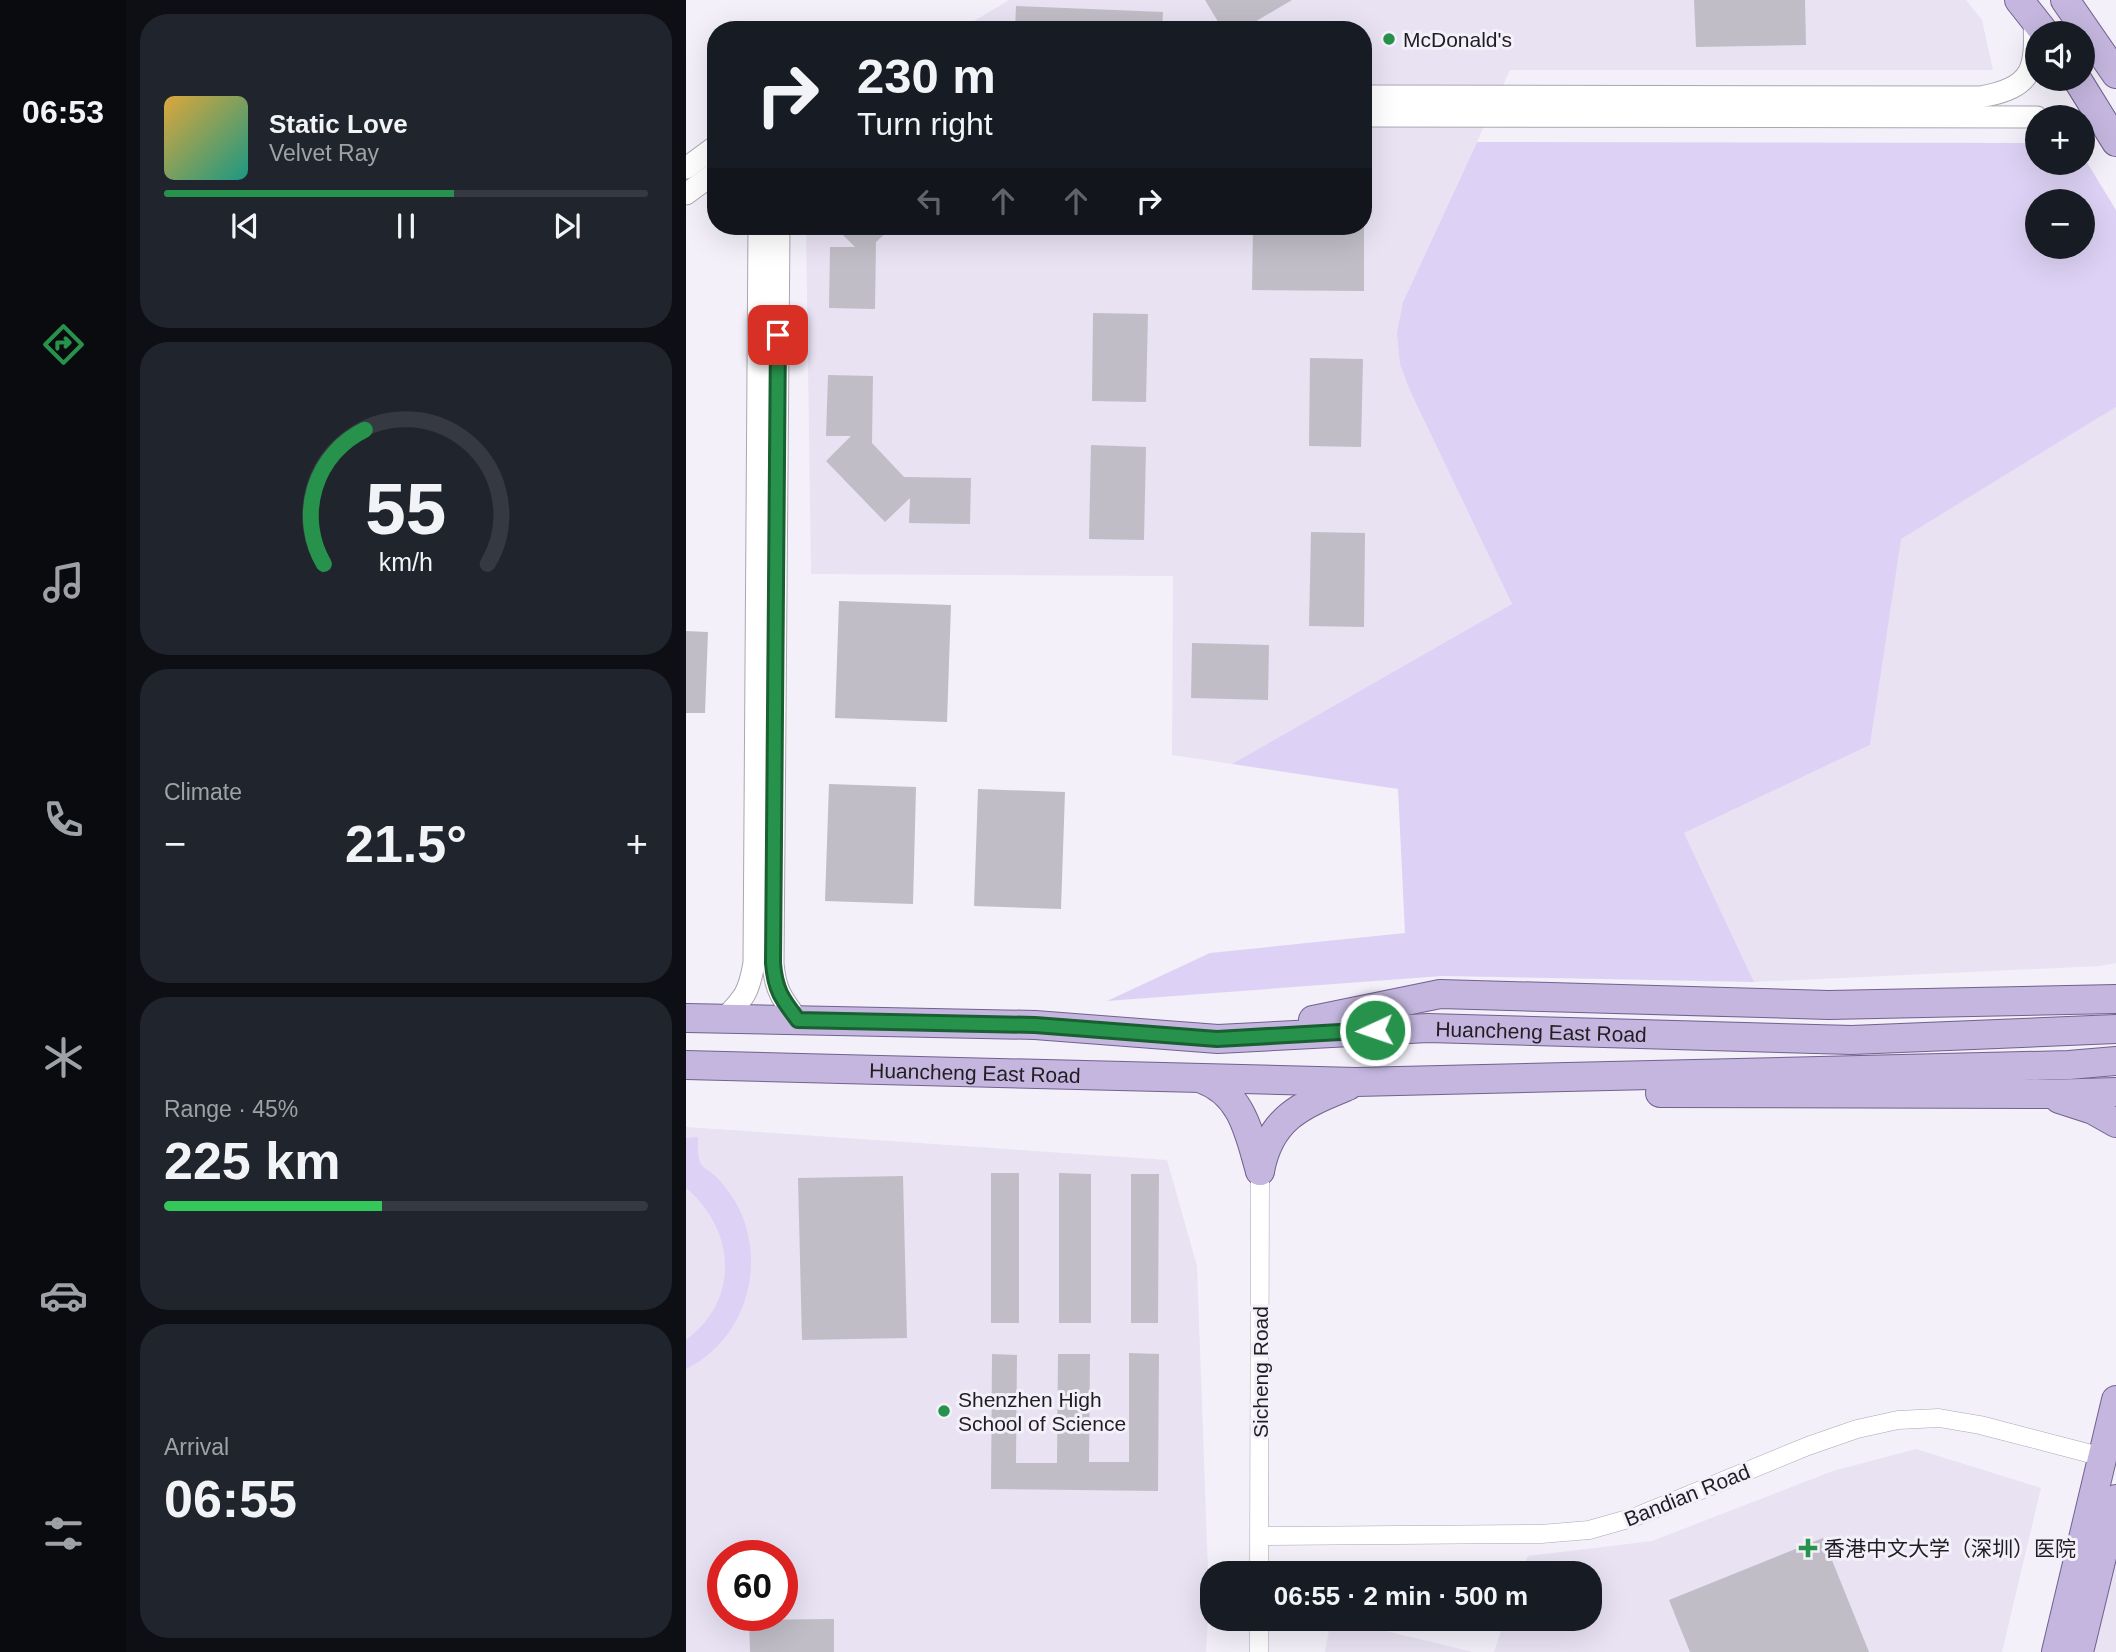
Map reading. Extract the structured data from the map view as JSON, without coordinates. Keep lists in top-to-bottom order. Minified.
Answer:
{"streets":{"main road":["Huancheng East Road"],"street":["Sicheng Road","Bandian Road"]},"crossings":[["Sicheng Road","Bandian Road"]],"places":{"other":["McDonald's","Shenzhen High School of Science"],"health":["香港中文大学（深圳）医院"]},"page":{"tabs":"06:53","map_buttons":["+","−"],"turn":["230 m","Turn right"],"song":["Static Love","Velvet Ray"],"tile":["Climate",["Range · 45%","225 km"],["Arrival","06:55"]],"heat":["−","21.5°","+"],"limit":"60","trip":"06:55 · 2 min · 500 m","gauge":["55","km/h"]}}
